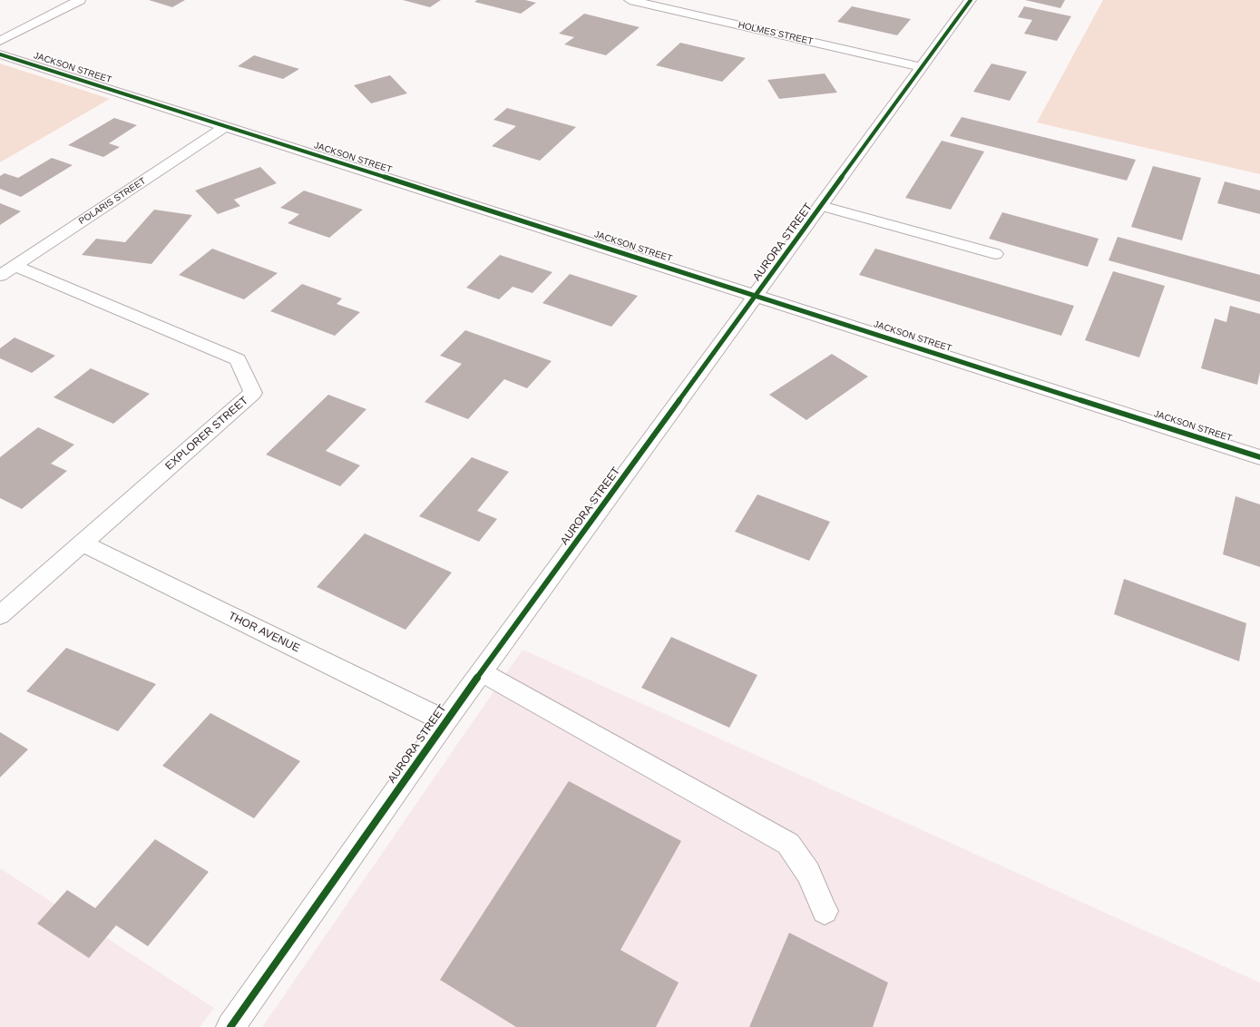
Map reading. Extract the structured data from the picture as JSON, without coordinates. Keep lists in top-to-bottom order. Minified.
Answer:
{"streets":{"street":["HOLMES STREET","JACKSON STREET","POLARIS STREET","AURORA STREET","EXPLORER STREET","THOR AVENUE"]},"crossings":[["HOLMES STREET","AURORA STREET"],["JACKSON STREET","POLARIS STREET"],["JACKSON STREET","AURORA STREET"],["POLARIS STREET","EXPLORER STREET"],["AURORA STREET","THOR AVENUE"],["EXPLORER STREET","THOR AVENUE"]]}
